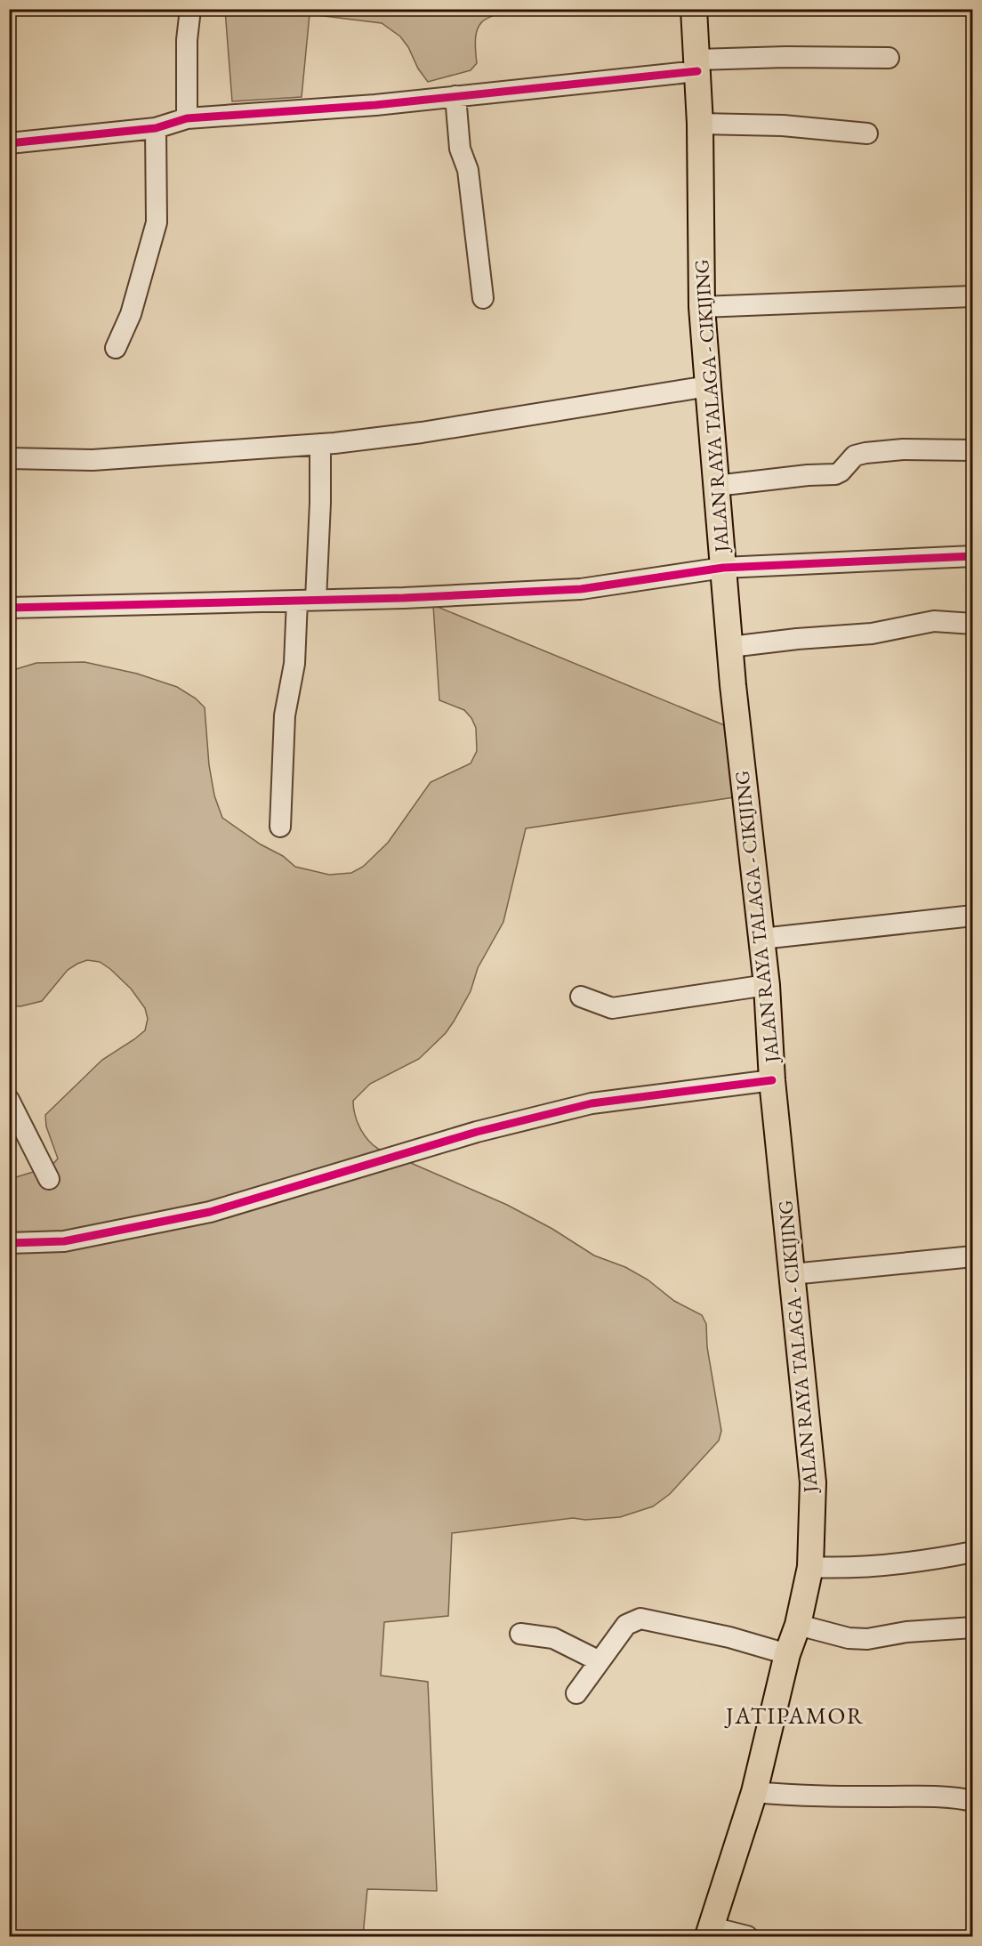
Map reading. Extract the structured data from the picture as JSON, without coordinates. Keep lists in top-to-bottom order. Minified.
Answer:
{"streets":{"main road":["JALAN RAYA TALAGA - CIKIJING"]},"districts":["JATIPAMOR"]}
